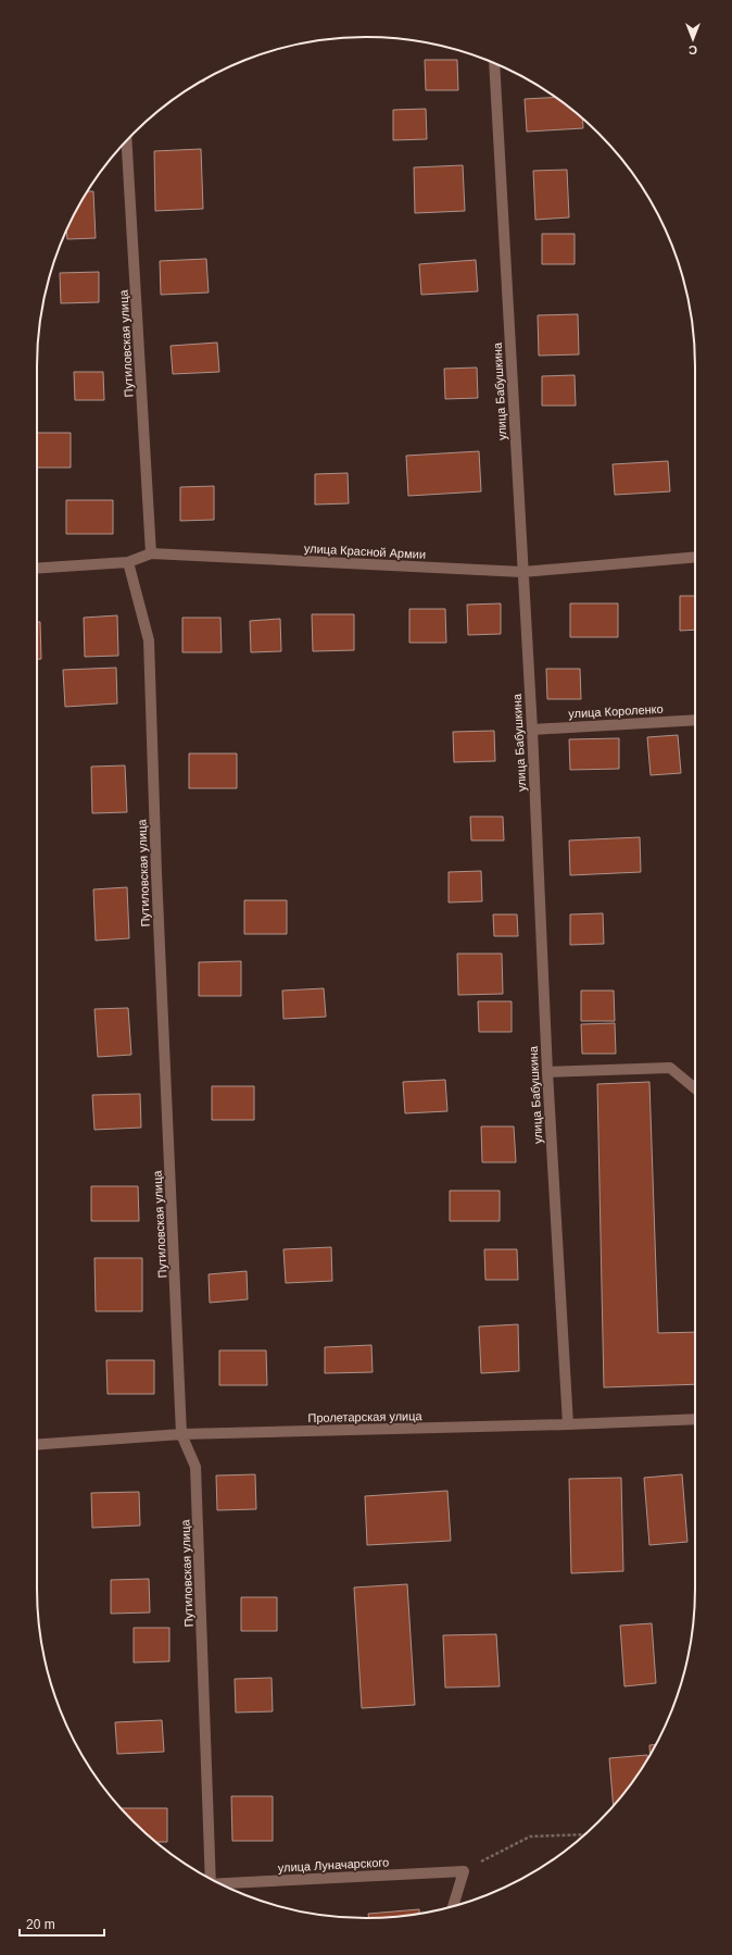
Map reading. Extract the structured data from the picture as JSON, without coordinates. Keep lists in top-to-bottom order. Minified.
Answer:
{"streets":{"street":["Путиловская улица","улица Бабушкина","улица Красной Армии","улица Короленко","Пролетарская улица","улица Луначарского"]},"crossings":[["Путиловская улица","улица Красной Армии"],["Путиловская улица","Пролетарская улица"],["улица Бабушкина","улица Красной Армии"],["улица Бабушкина","улица Короленко"],["улица Бабушкина","Пролетарская улица"]],"scale_bar":"20 m","north":"bottom"}
